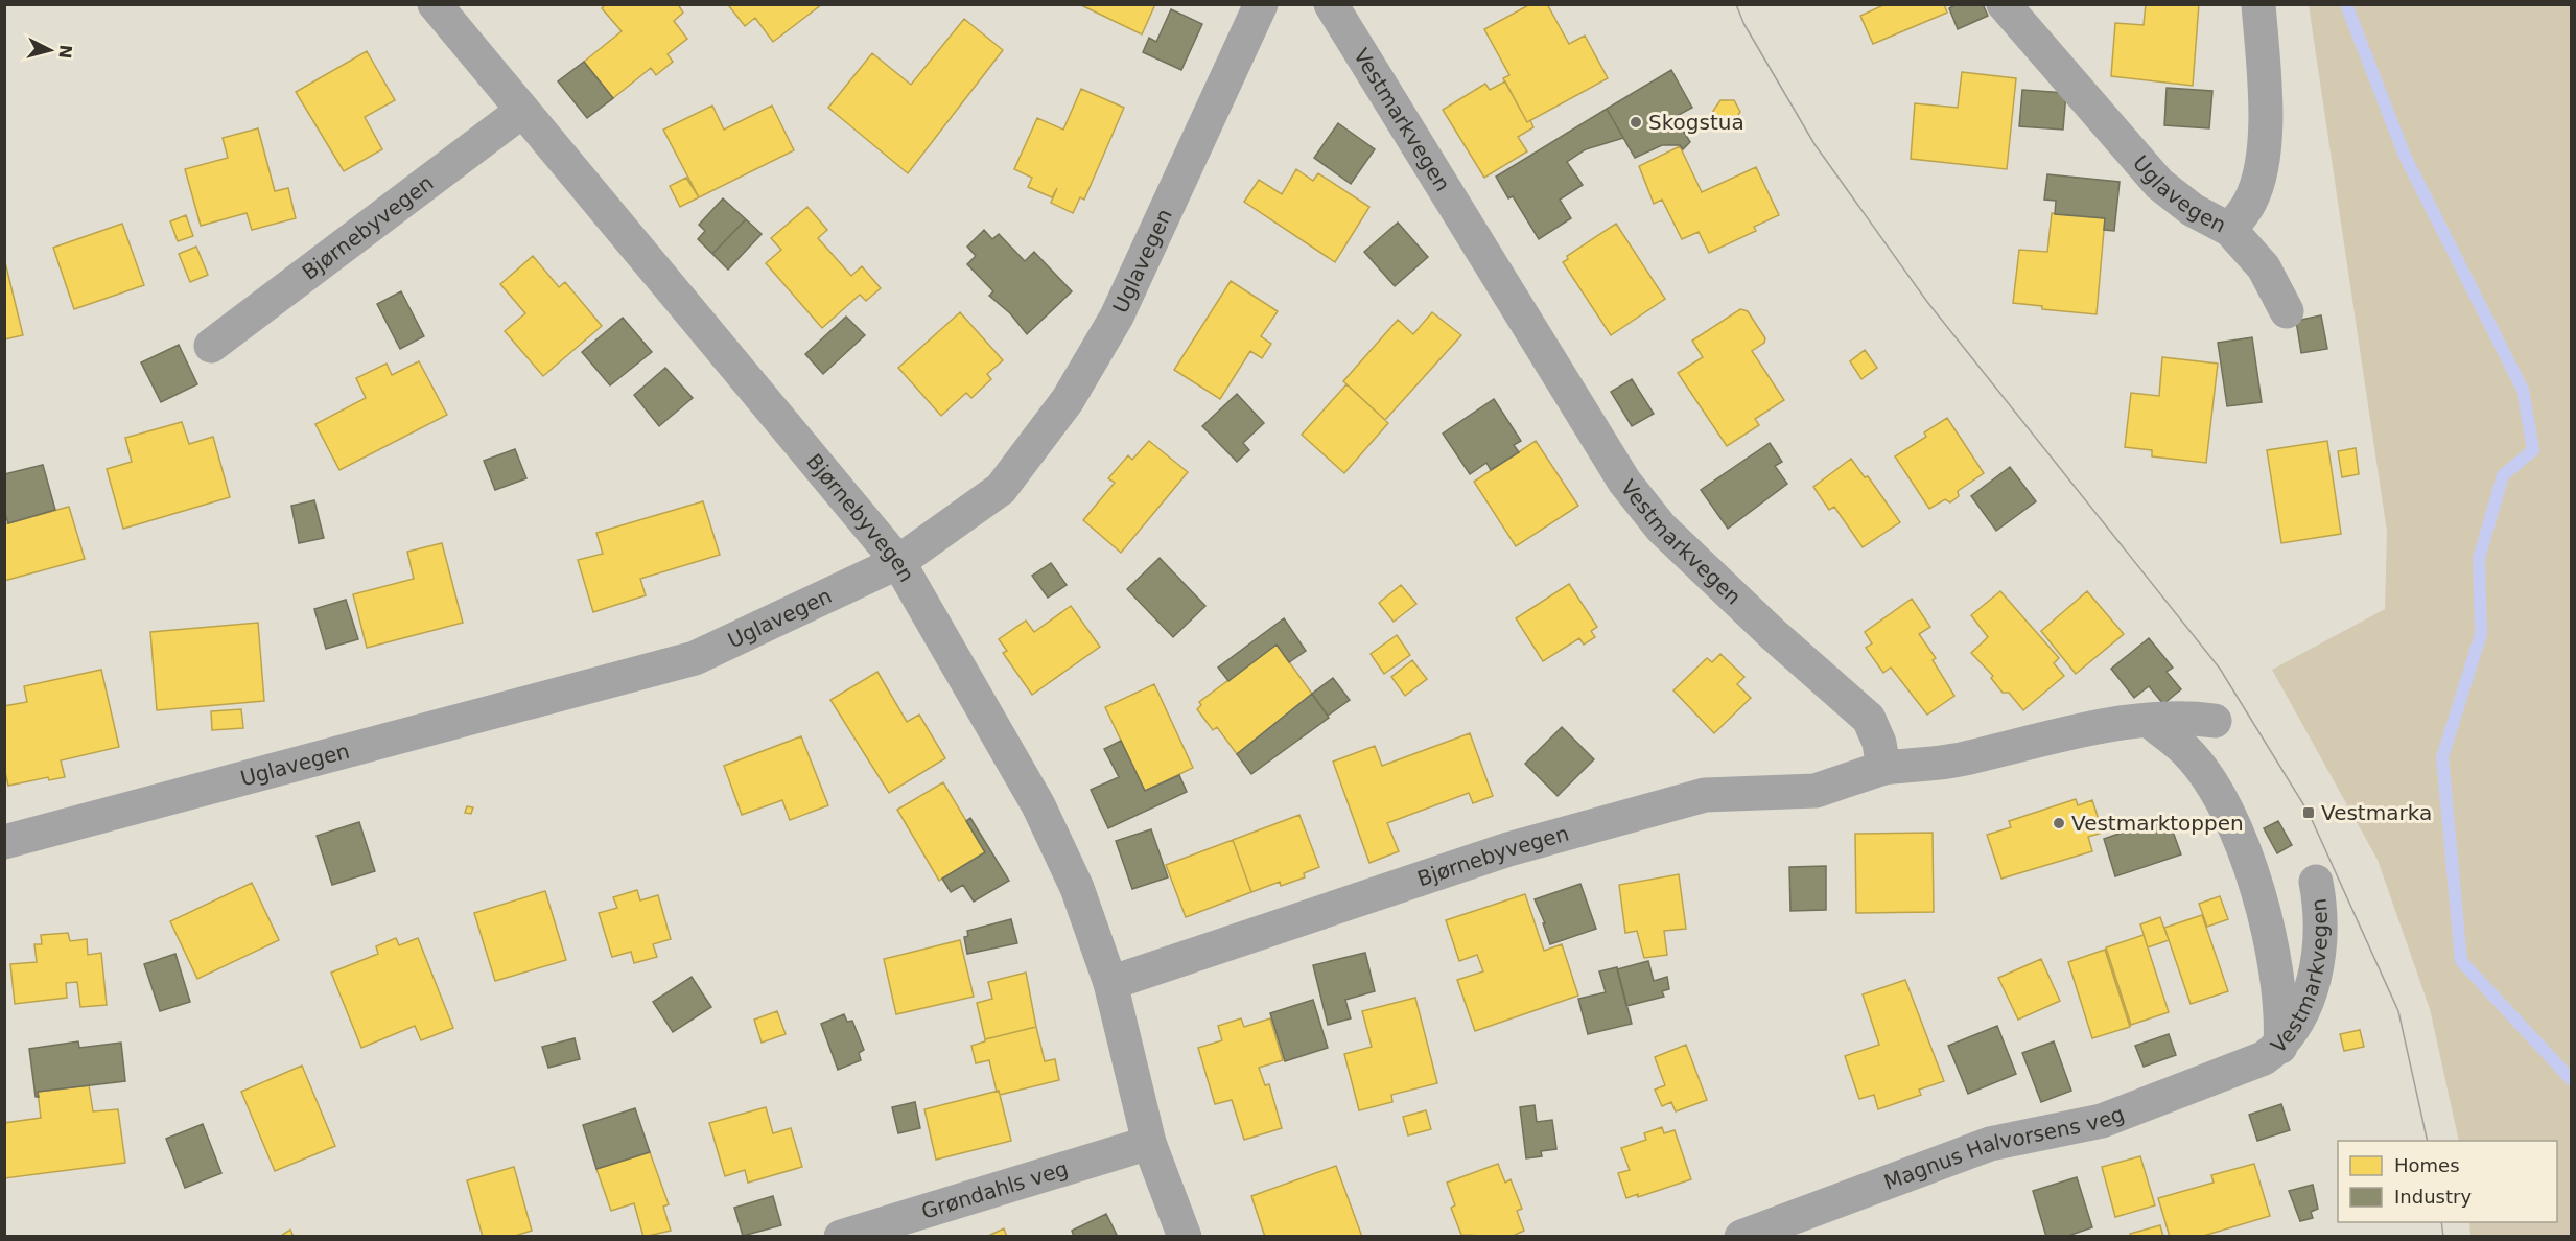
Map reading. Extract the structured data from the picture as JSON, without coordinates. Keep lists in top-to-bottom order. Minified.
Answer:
{"streets":{"street":["Vestmarkvegen","Uglavegen","Bjørnebyvegen","Magnus Halvorsens veg","Grøndahls veg"]},"crossings":[["Vestmarkvegen","Bjørnebyvegen"],["Vestmarkvegen","Magnus Halvorsens veg"],["Uglavegen","Bjørnebyvegen"],["Bjørnebyvegen","Grøndahls veg"]],"places":{"other":["Skogstua","Vestmarktoppen"],"transit":["Vestmarka"]},"legend":["Homes","Industry"],"north":"right"}
